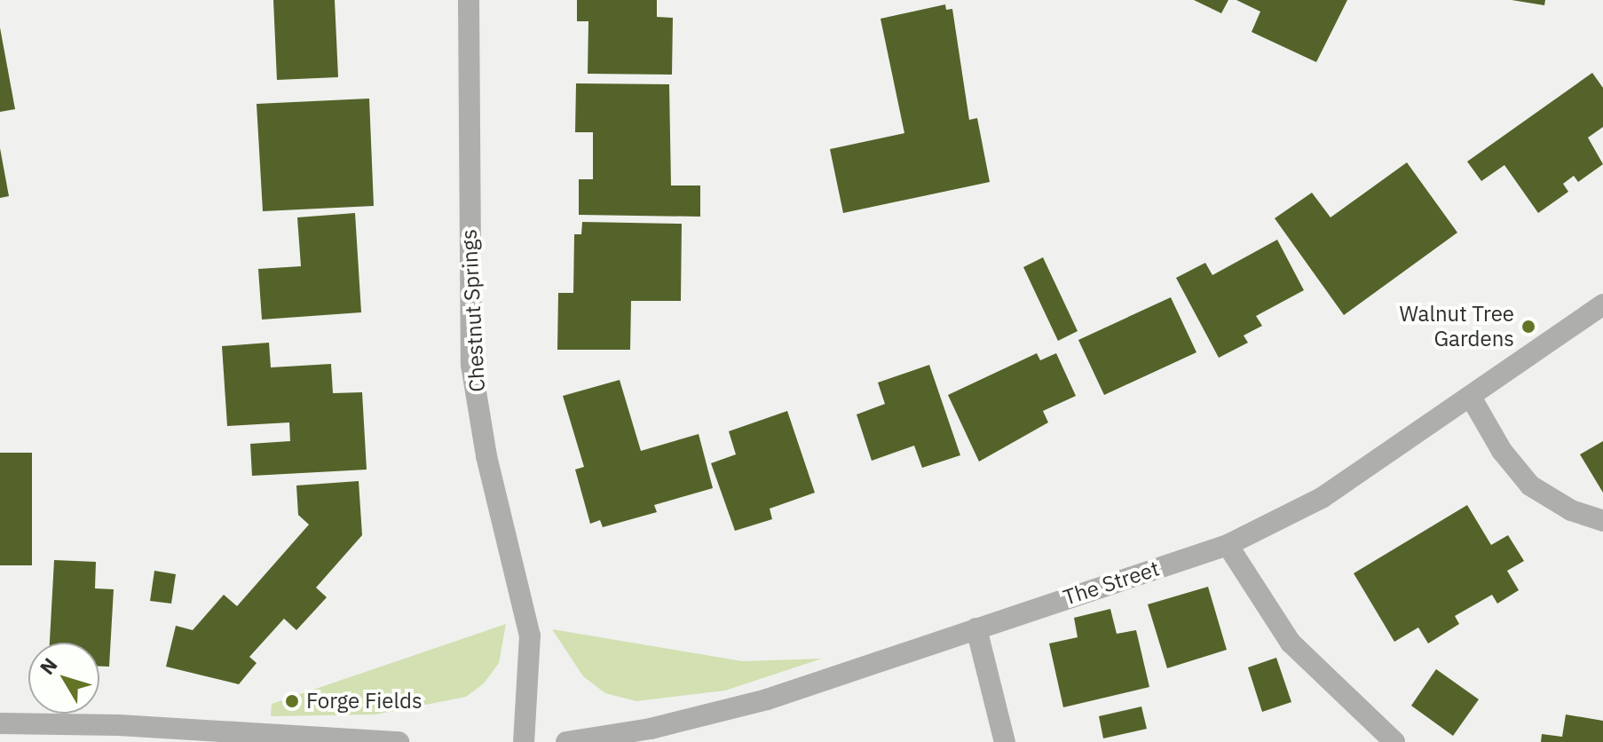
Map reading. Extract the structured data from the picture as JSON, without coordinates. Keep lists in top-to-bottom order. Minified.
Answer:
{"streets":{"street":["Chestnut Springs","The Street"]},"places":["Walnut Tree Gardens","Forge Fields"],"north":"top left"}
